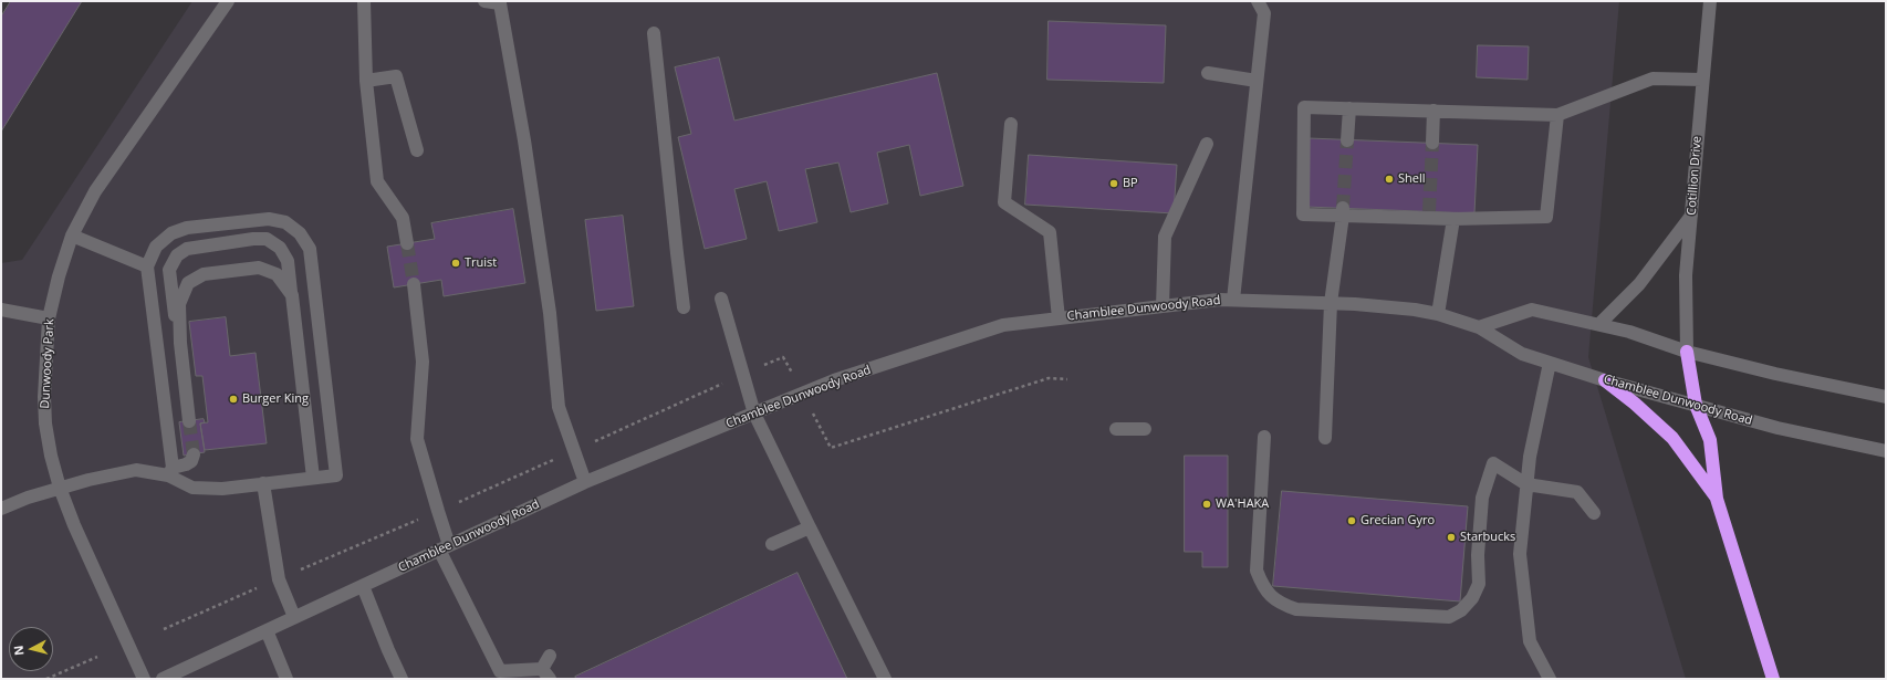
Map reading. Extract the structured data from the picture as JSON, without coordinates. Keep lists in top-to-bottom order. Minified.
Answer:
{"streets":{"street":["Cotillion Drive","Chamblee Dunwoody Road","Dunwoody Park"]},"places":["Shell","BP","Truist","Burger King","WA'HAKA","Grecian Gyro","Starbucks"],"north":"left"}
